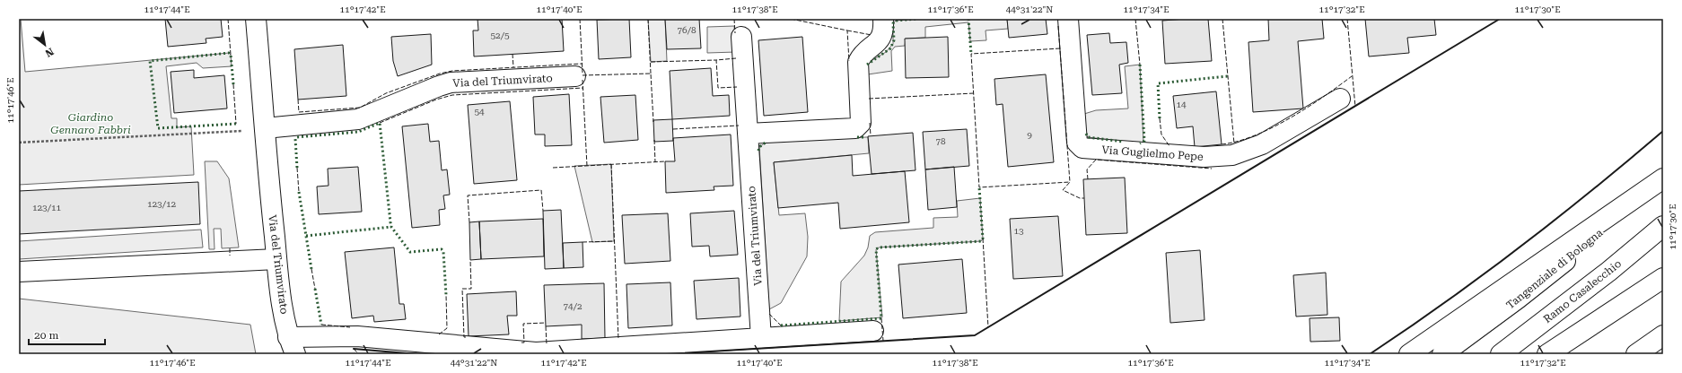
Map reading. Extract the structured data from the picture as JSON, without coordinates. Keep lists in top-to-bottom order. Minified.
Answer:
{"streets":{"main road":["Via del Triumvirato","Via Guglielmo Pepe","Tangenziale di Bologna","Ramo Casalecchio"]},"parks":["Giardino Gennaro Fabbri"],"house_numbers":["76/8","52/5","14","54","9","78","123/12","123/11","13","74/2"],"scale_bar":"20 m","north":"bottom right","coordinates":["11°17'44\"E","11°17'42\"E","11°17'40\"E","11°17'38\"E","11°17'36\"E","44°31'22\"N","11°17'34\"E","11°17'32\"E","11°17'30\"E","11°17'46\"E"]}
